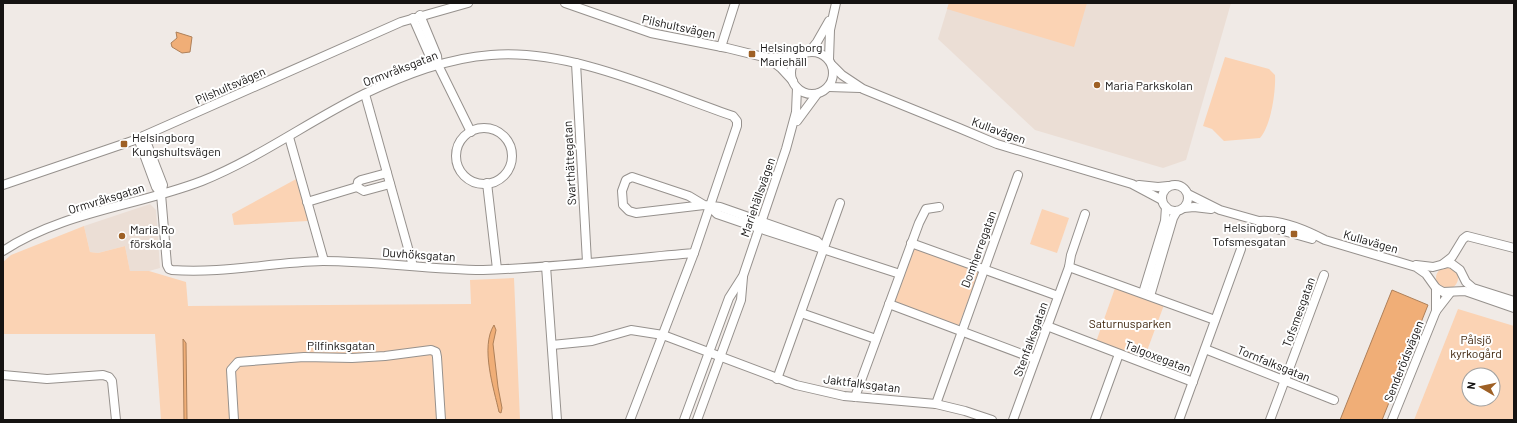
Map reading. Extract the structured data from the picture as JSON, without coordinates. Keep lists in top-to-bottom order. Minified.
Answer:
{"streets":{"street":["Pilshultsvägen","Ormvråksgatan","Kullavägen","Svarthättegatan","Mariehällsvägen","Domherregatan","Duvhöksgatan","Tofsmesgatan","Stenfalksgatan","Pilfinksgatan","Talgoxegatan","Senderödsvägen","Tornfalksgatan","Jaktfalksgatan"]},"crossings":[["Pilshultsvägen","Kullavägen"],["Pilshultsvägen","Mariehällsvägen"],["Pilshultsvägen","Duvhöksgatan"],["Ormvråksgatan","Svarthättegatan"],["Ormvråksgatan","Duvhöksgatan"],["Kullavägen","Mariehällsvägen"],["Kullavägen","Senderödsvägen"],["Svarthättegatan","Duvhöksgatan"],["Mariehällsvägen","Jaktfalksgatan"],["Domherregatan","Jaktfalksgatan"],["Tofsmesgatan","Tornfalksgatan"],["Stenfalksgatan","Talgoxegatan"]],"parks":["Saturnusparken","Pålsjö kyrkogård"],"places":{"transit":["Helsingborg Mariehäll","Helsingborg Kungshultsvägen","Helsingborg Tofsmesgatan"],"other":["Maria Parkskolan","Maria Ro förskola"]},"north":"left"}
